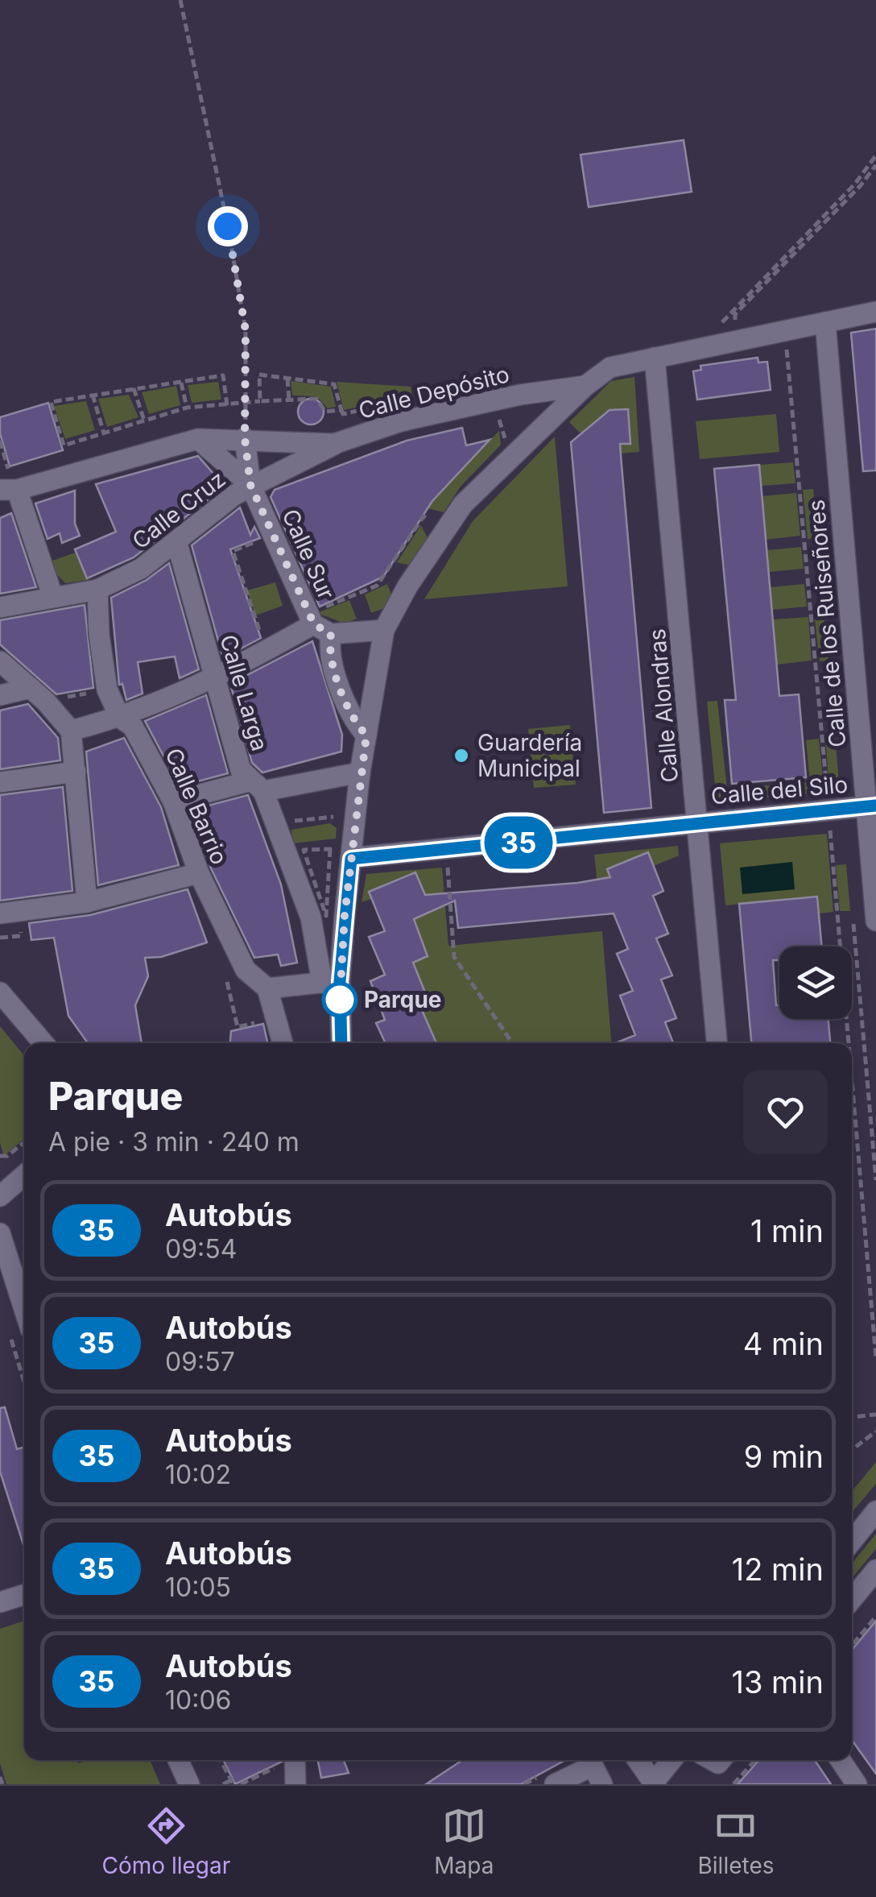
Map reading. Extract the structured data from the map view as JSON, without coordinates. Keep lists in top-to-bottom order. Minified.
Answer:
{"streets":{"street":["Calle Depósito","Calle Cruz","Calle Sur","Calle de los Ruiseñores","Calle Larga","Calle Alondras","Calle del Silo","Calle Barrio"]},"crossings":[["Calle Depósito","Calle Cruz"],["Calle Depósito","Calle Sur"],["Calle Depósito","Calle de los Ruiseñores"],["Calle Depósito","Calle Alondras"],["Calle Cruz","Calle Sur"],["Calle Cruz","Calle Larga"],["Calle Cruz","Calle Barrio"],["Calle de los Ruiseñores","Calle del Silo"],["Calle Alondras","Calle del Silo"]],"places":["Guardería Municipal","Parque"],"lines":["bus line 35"],"page":{"on_map":"35","heading":["Parque","A pie · 3 min · 240 m"],"list":[{"mark":"35","name":"Autobús","note":"09:54","value":"1 min"},{"mark":"35","name":"Autobús","note":"09:57","value":"4 min"},{"mark":"35","name":"Autobús","note":"10:02","value":"9 min"},{"mark":"35","name":"Autobús","note":"10:05","value":"12 min"},{"mark":"35","name":"Autobús","note":"10:06","value":"13 min"}],"tabs":["Cómo llegar","Mapa","Billetes"]}}
